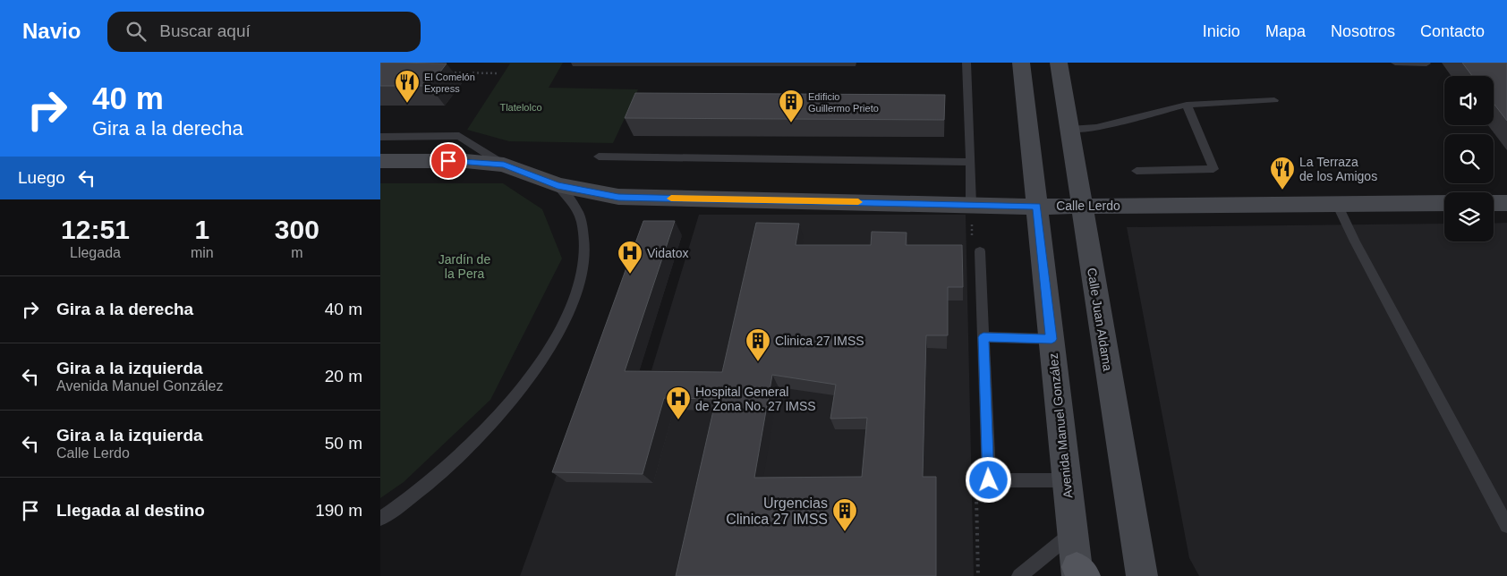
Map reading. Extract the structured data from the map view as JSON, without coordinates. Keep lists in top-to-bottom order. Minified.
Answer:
{"streets":{"street":["Calle Lerdo","Calle Juan Aldama","Avenida Manuel González"]},"crossings":[["Calle Lerdo","Calle Juan Aldama"],["Calle Lerdo","Avenida Manuel González"]],"parks":["Tlatelolco","Jardín de la Pera"],"places":{"restaurant":["El Comelón Express","La Terraza de los Amigos"],"building":["Edificio Guillermo Prieto","Clinica 27 IMSS","Urgencias Clinica 27 IMSS"],"hospital":["Vidatox","Hospital General de Zona No. 27 IMSS"]},"page":{"header":"Navio","search":"Buscar aquí","nav":["Inicio","Mapa","Nosotros","Contacto"],"turn":["40 m","Gira a la derecha"],"then":"Luego","eta":["12:51","Llegada","1","min","300","m"],"list":[{"name":"Gira a la derecha","value":"40 m"},{"name":"Gira a la izquierda","note":"Avenida Manuel González","value":"20 m"},{"name":"Gira a la izquierda","note":"Calle Lerdo","value":"50 m"},{"name":"Llegada al destino","value":"190 m"}]}}
